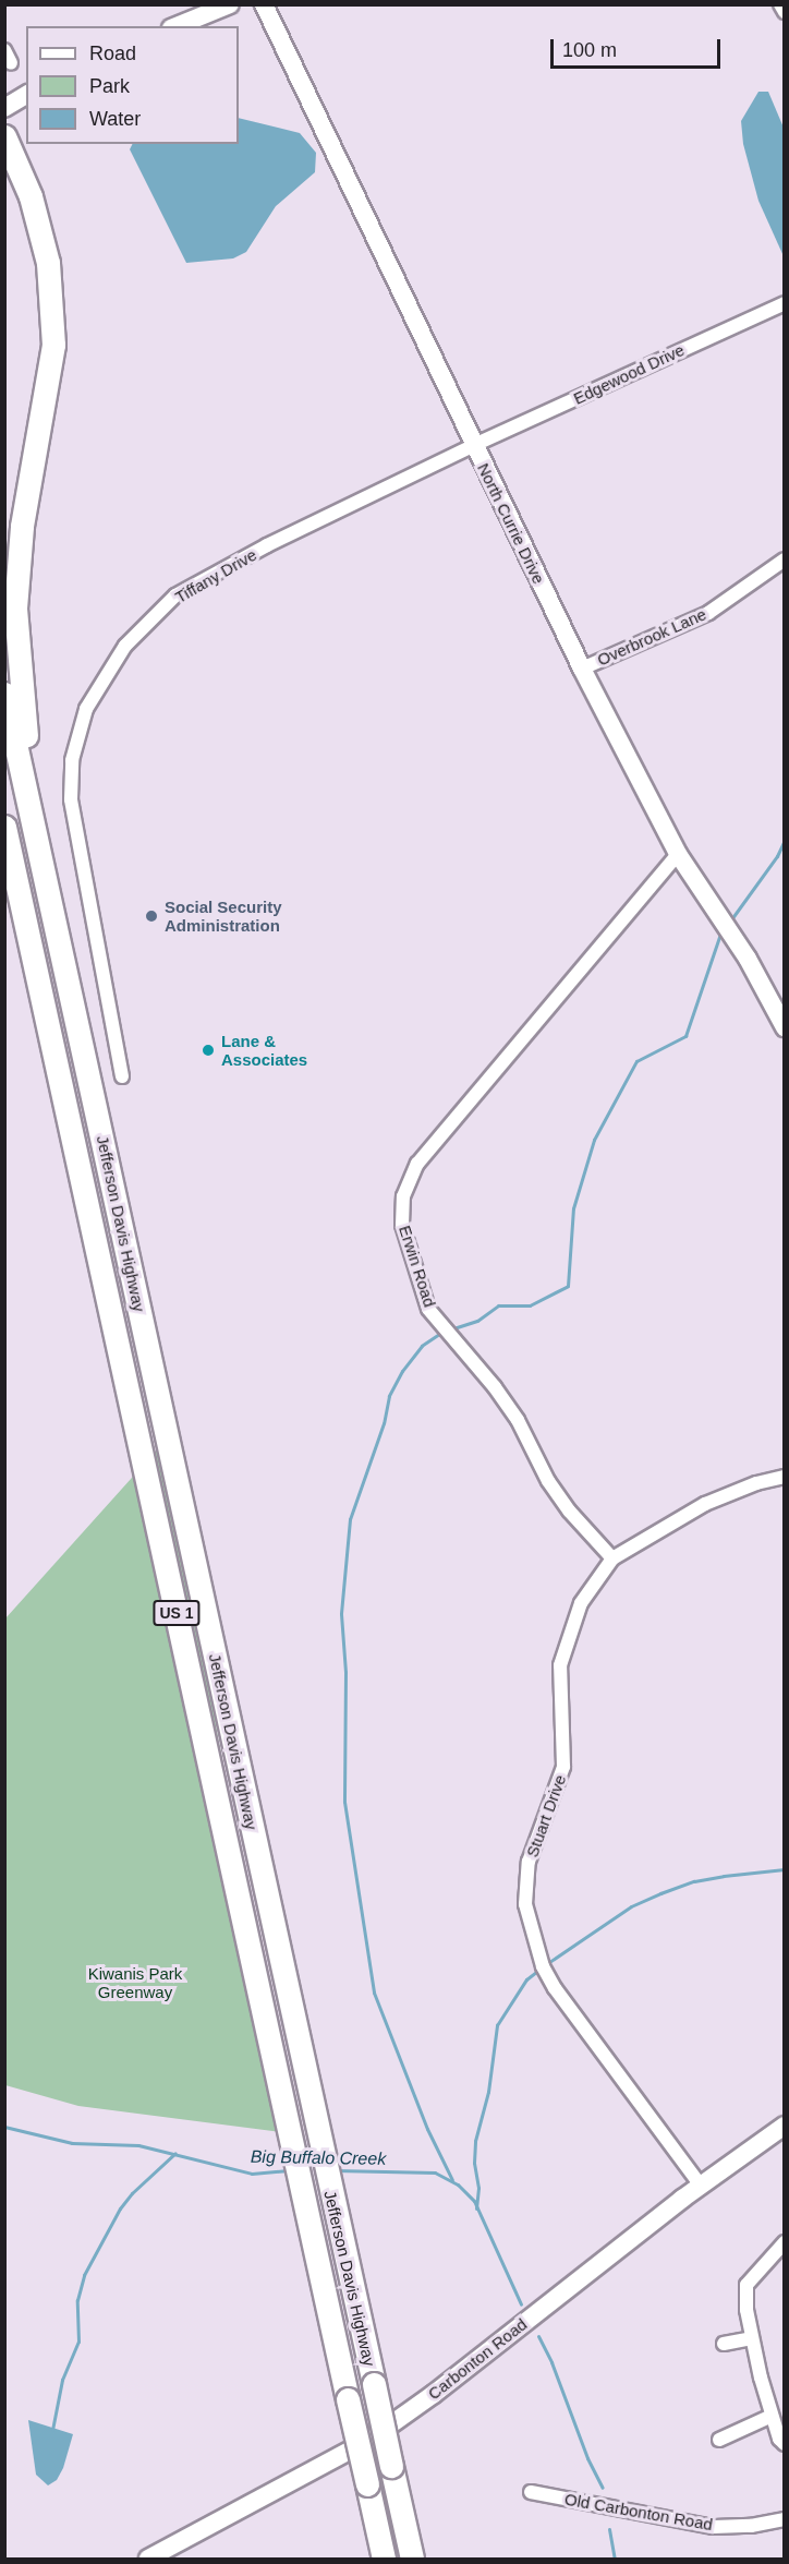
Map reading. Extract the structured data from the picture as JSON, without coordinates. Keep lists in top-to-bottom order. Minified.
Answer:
{"streets":{"highway":["Jefferson Davis Highway","US 1"],"street":["Edgewood Drive","North Currie Drive","Tiffany Drive","Overbrook Lane","Erwin Road","Stuart Drive","Carbonton Road","Old Carbonton Road"]},"crossings":[["Edgewood Drive","North Currie Drive"],["Edgewood Drive","Tiffany Drive"],["North Currie Drive","Tiffany Drive"],["North Currie Drive","Overbrook Lane"],["North Currie Drive","Erwin Road"],["Erwin Road","Stuart Drive"],["Stuart Drive","Carbonton Road"]],"water":["Big Buffalo Creek"],"parks":["Kiwanis Park Greenway"],"places":["Social Security Administration","Lane & Associates"],"legend":["Road","Park","Water"],"scale_bar":"100 m"}
